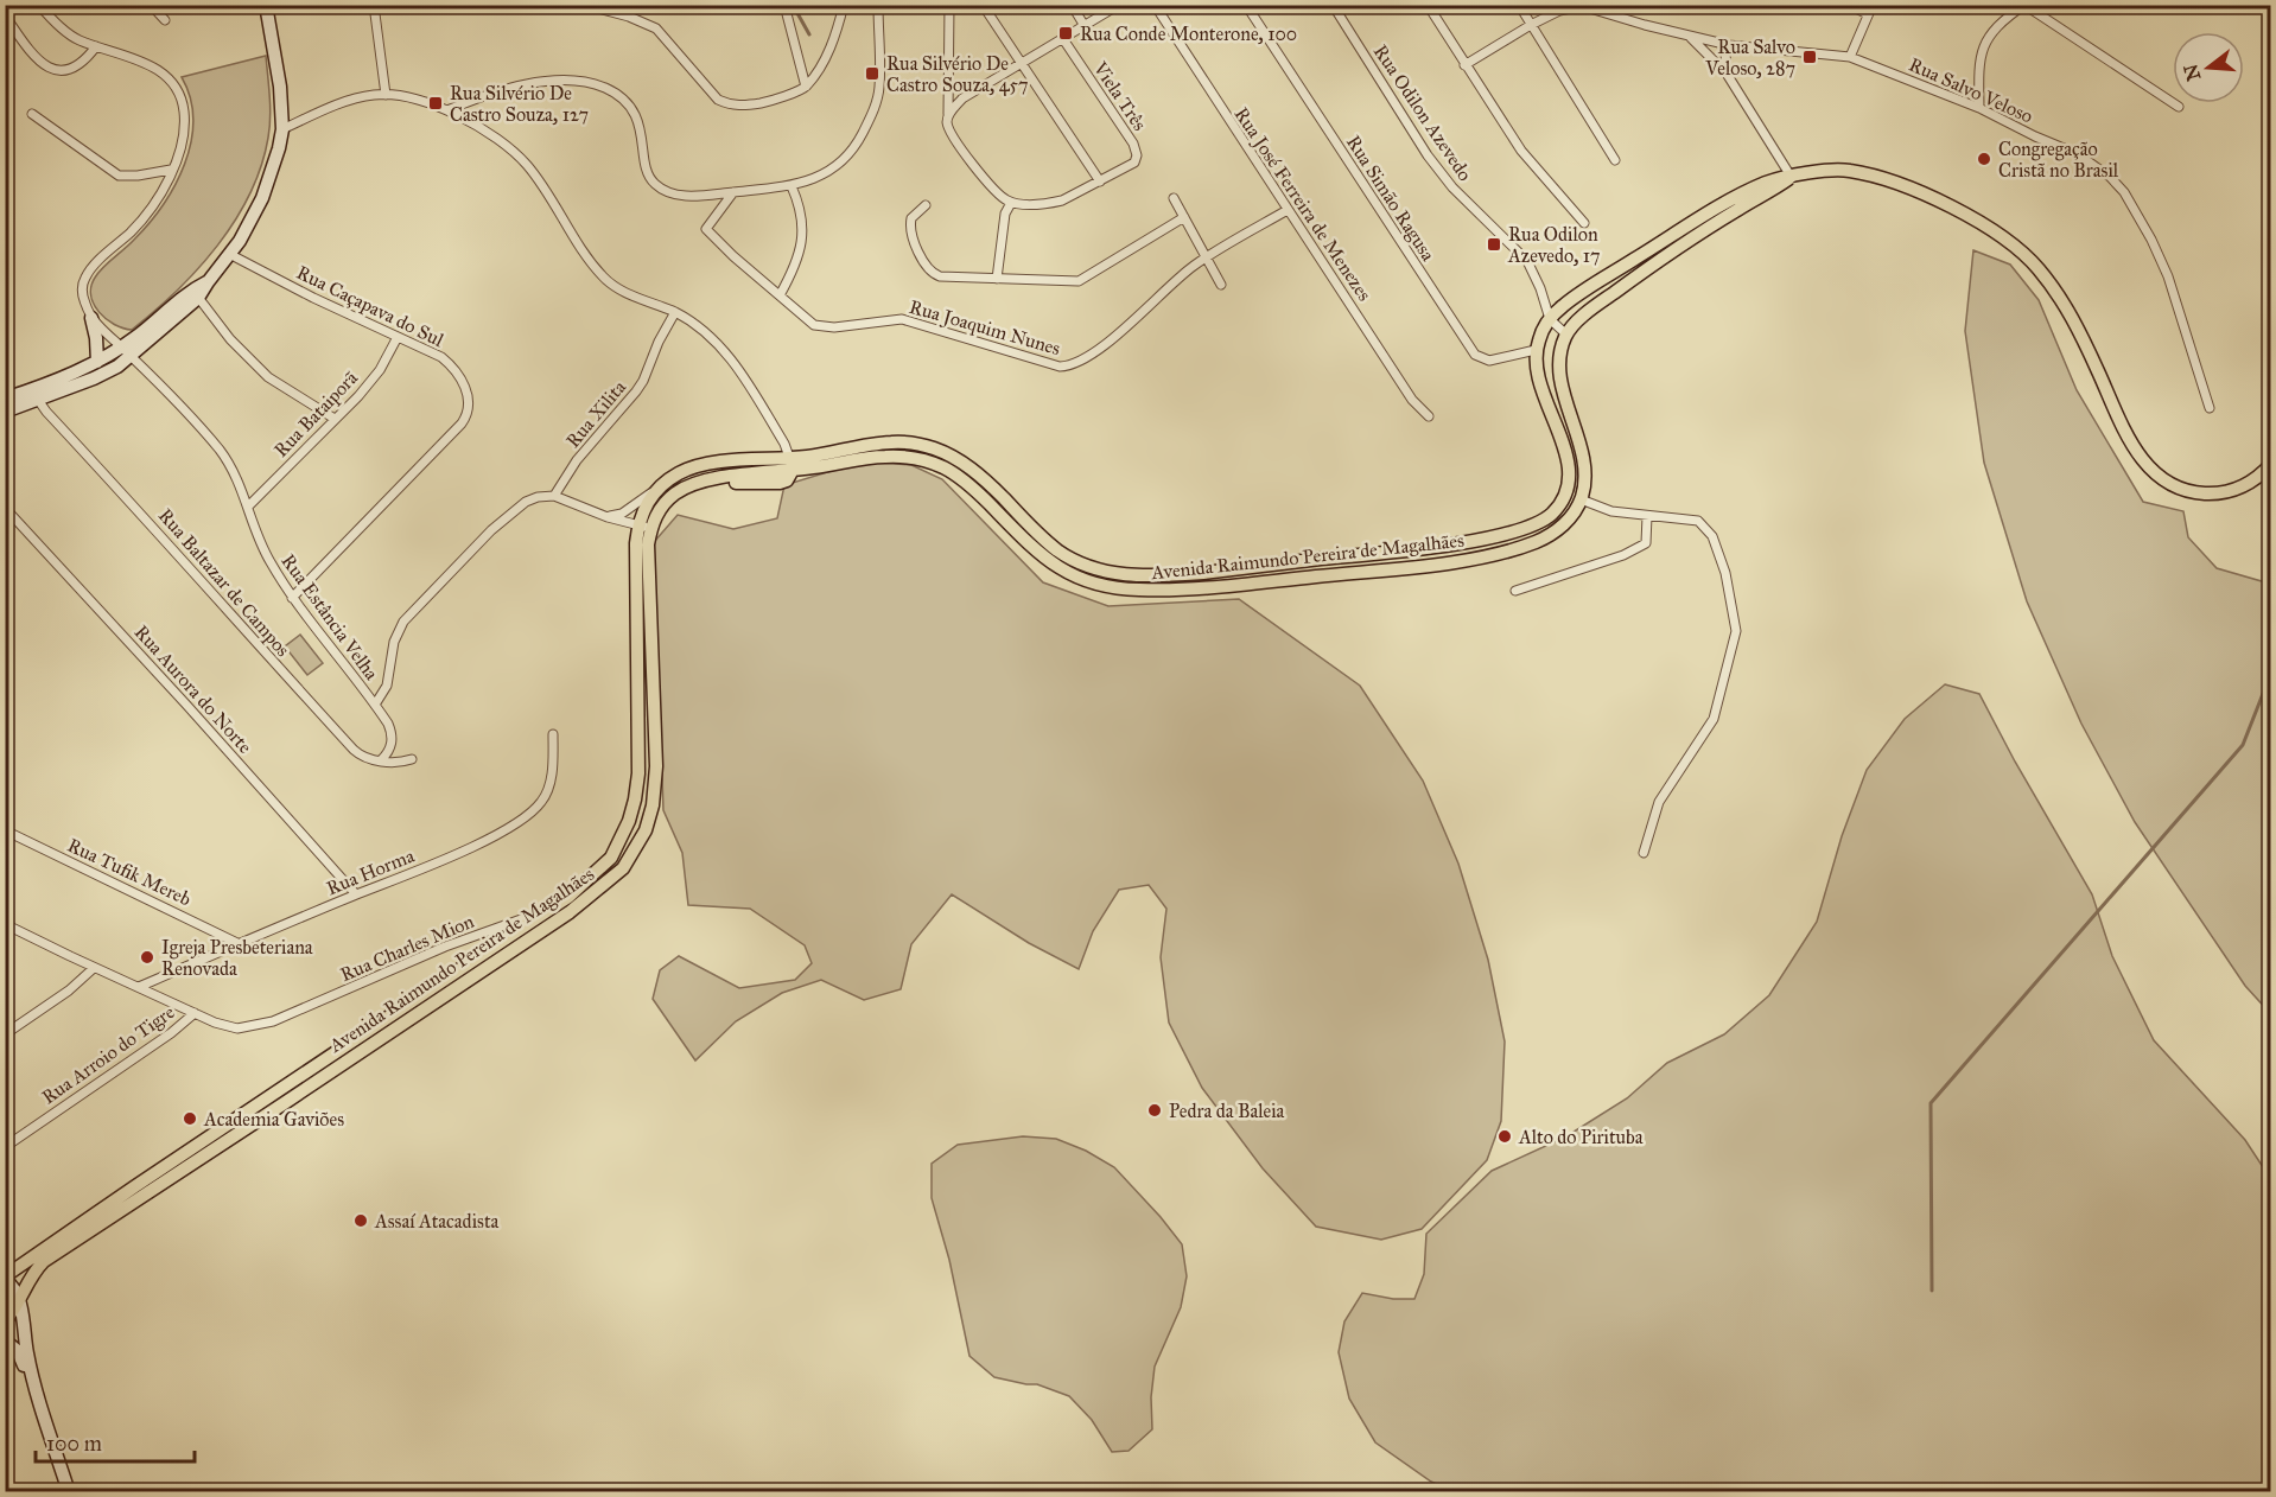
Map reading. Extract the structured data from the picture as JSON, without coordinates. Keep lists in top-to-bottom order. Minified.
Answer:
{"streets":{"main road":["Avenida Raimundo Pereira de Magalhães"],"street":["Rua Salvo Veloso","Viela Três","Rua Odilon Azevedo","Rua Simão Ragusa","Rua José Ferreira de Menezes","Rua Caçapava do Sul","Rua Joaquim Nunes","Rua Bataiporã","Rua Xilita","Rua Baltazar de Campos","Rua Estância Velha","Rua Aurora do Norte","Rua Tufik Mereb","Rua Horma","Rua Charles Mion","Rua Arroio do Tigre"]},"crossings":[["Rua Simão Ragusa","Avenida Raimundo Pereira de Magalhães"],["Rua José Ferreira de Menezes","Rua Joaquim Nunes"],["Rua Caçapava do Sul","Rua Bataiporã"],["Rua Caçapava do Sul","Rua Estância Velha"],["Rua Bataiporã","Rua Estância Velha"],["Avenida Raimundo Pereira de Magalhães","Rua Charles Mion"],["Rua Baltazar de Campos","Rua Estância Velha"],["Rua Aurora do Norte","Rua Horma"],["Rua Tufik Mereb","Rua Horma"],["Rua Horma","Rua Charles Mion"],["Rua Charles Mion","Rua Arroio do Tigre"]],"places":{"transit":["Rua Conde Monterone, 100","Rua Salvo Veloso, 287","Rua Silvério De Castro Souza, 457","Rua Silvério De Castro Souza, 127","Rua Odilon Azevedo, 17"],"other":["Congregação Cristã no Brasil","Igreja Presbeteriana Renovada","Pedra da Baleia","Academia Gaviões","Alto do Pirituba","Assaí Atacadista"]},"scale_bar":"100 m","north":"left"}
